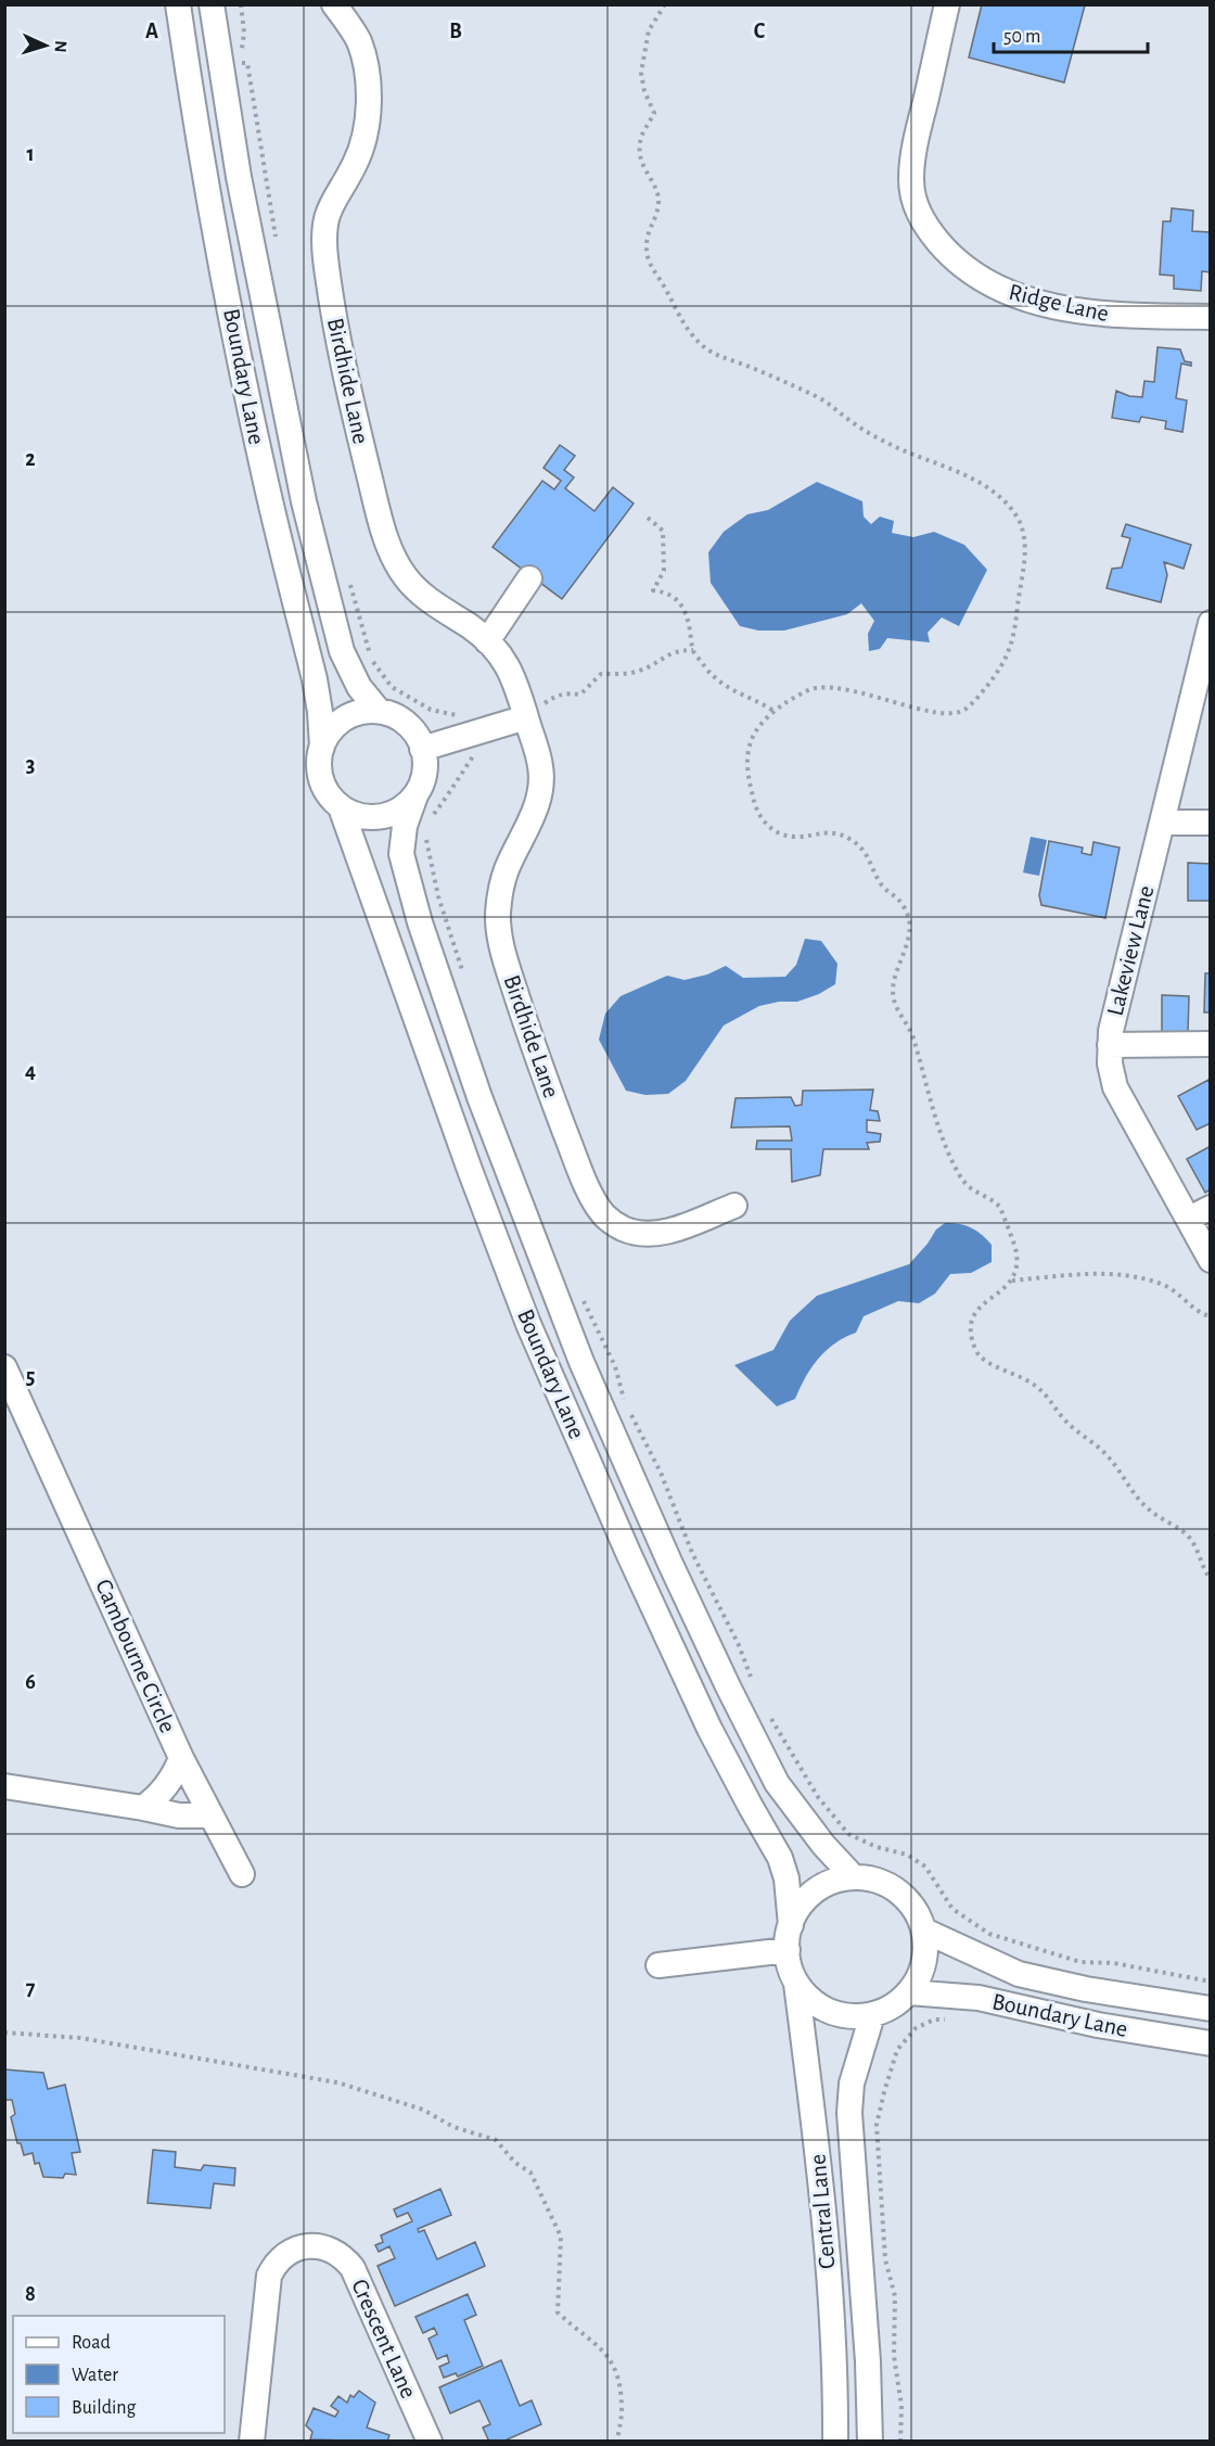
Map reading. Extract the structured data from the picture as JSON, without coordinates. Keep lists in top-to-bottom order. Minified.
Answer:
{"streets":{"street":["Ridge Lane","Boundary Lane","Birdhide Lane","Lakeview Lane","Cambourne Circle","Central Lane","Crescent Lane"]},"crossings":[["Boundary Lane","Central Lane"]],"legend":["Road","Water","Building"],"scale_bar":"50 m","north":"right","grid":{"columns":["A","B","C"],"rows":["1","2","3","4","5","6","7","8"]}}
